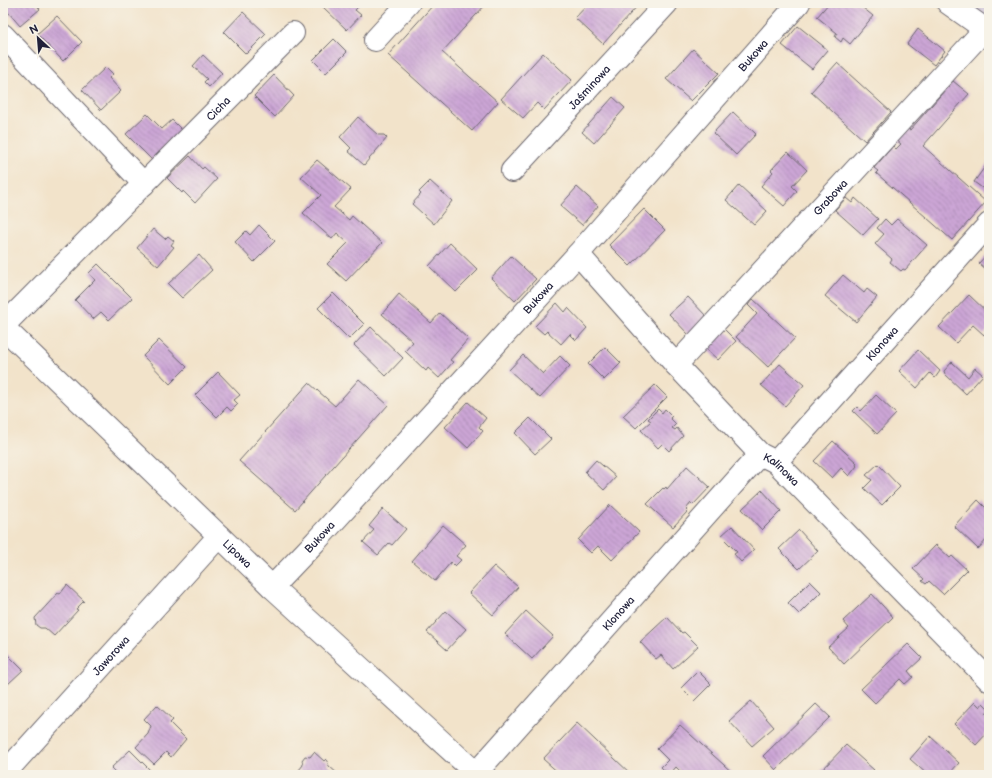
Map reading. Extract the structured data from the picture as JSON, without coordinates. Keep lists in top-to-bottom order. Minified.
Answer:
{"streets":{"street":["Bukowa","Jaśminowa","Cicha","Grabowa","Klonowa","Kalinowa","Lipowa","Jaworowa"]},"crossings":[["Bukowa","Kalinowa"],["Bukowa","Lipowa"],["Cicha","Lipowa"],["Grabowa","Kalinowa"],["Klonowa","Kalinowa"],["Klonowa","Lipowa"],["Lipowa","Jaworowa"]],"north":"top left"}
